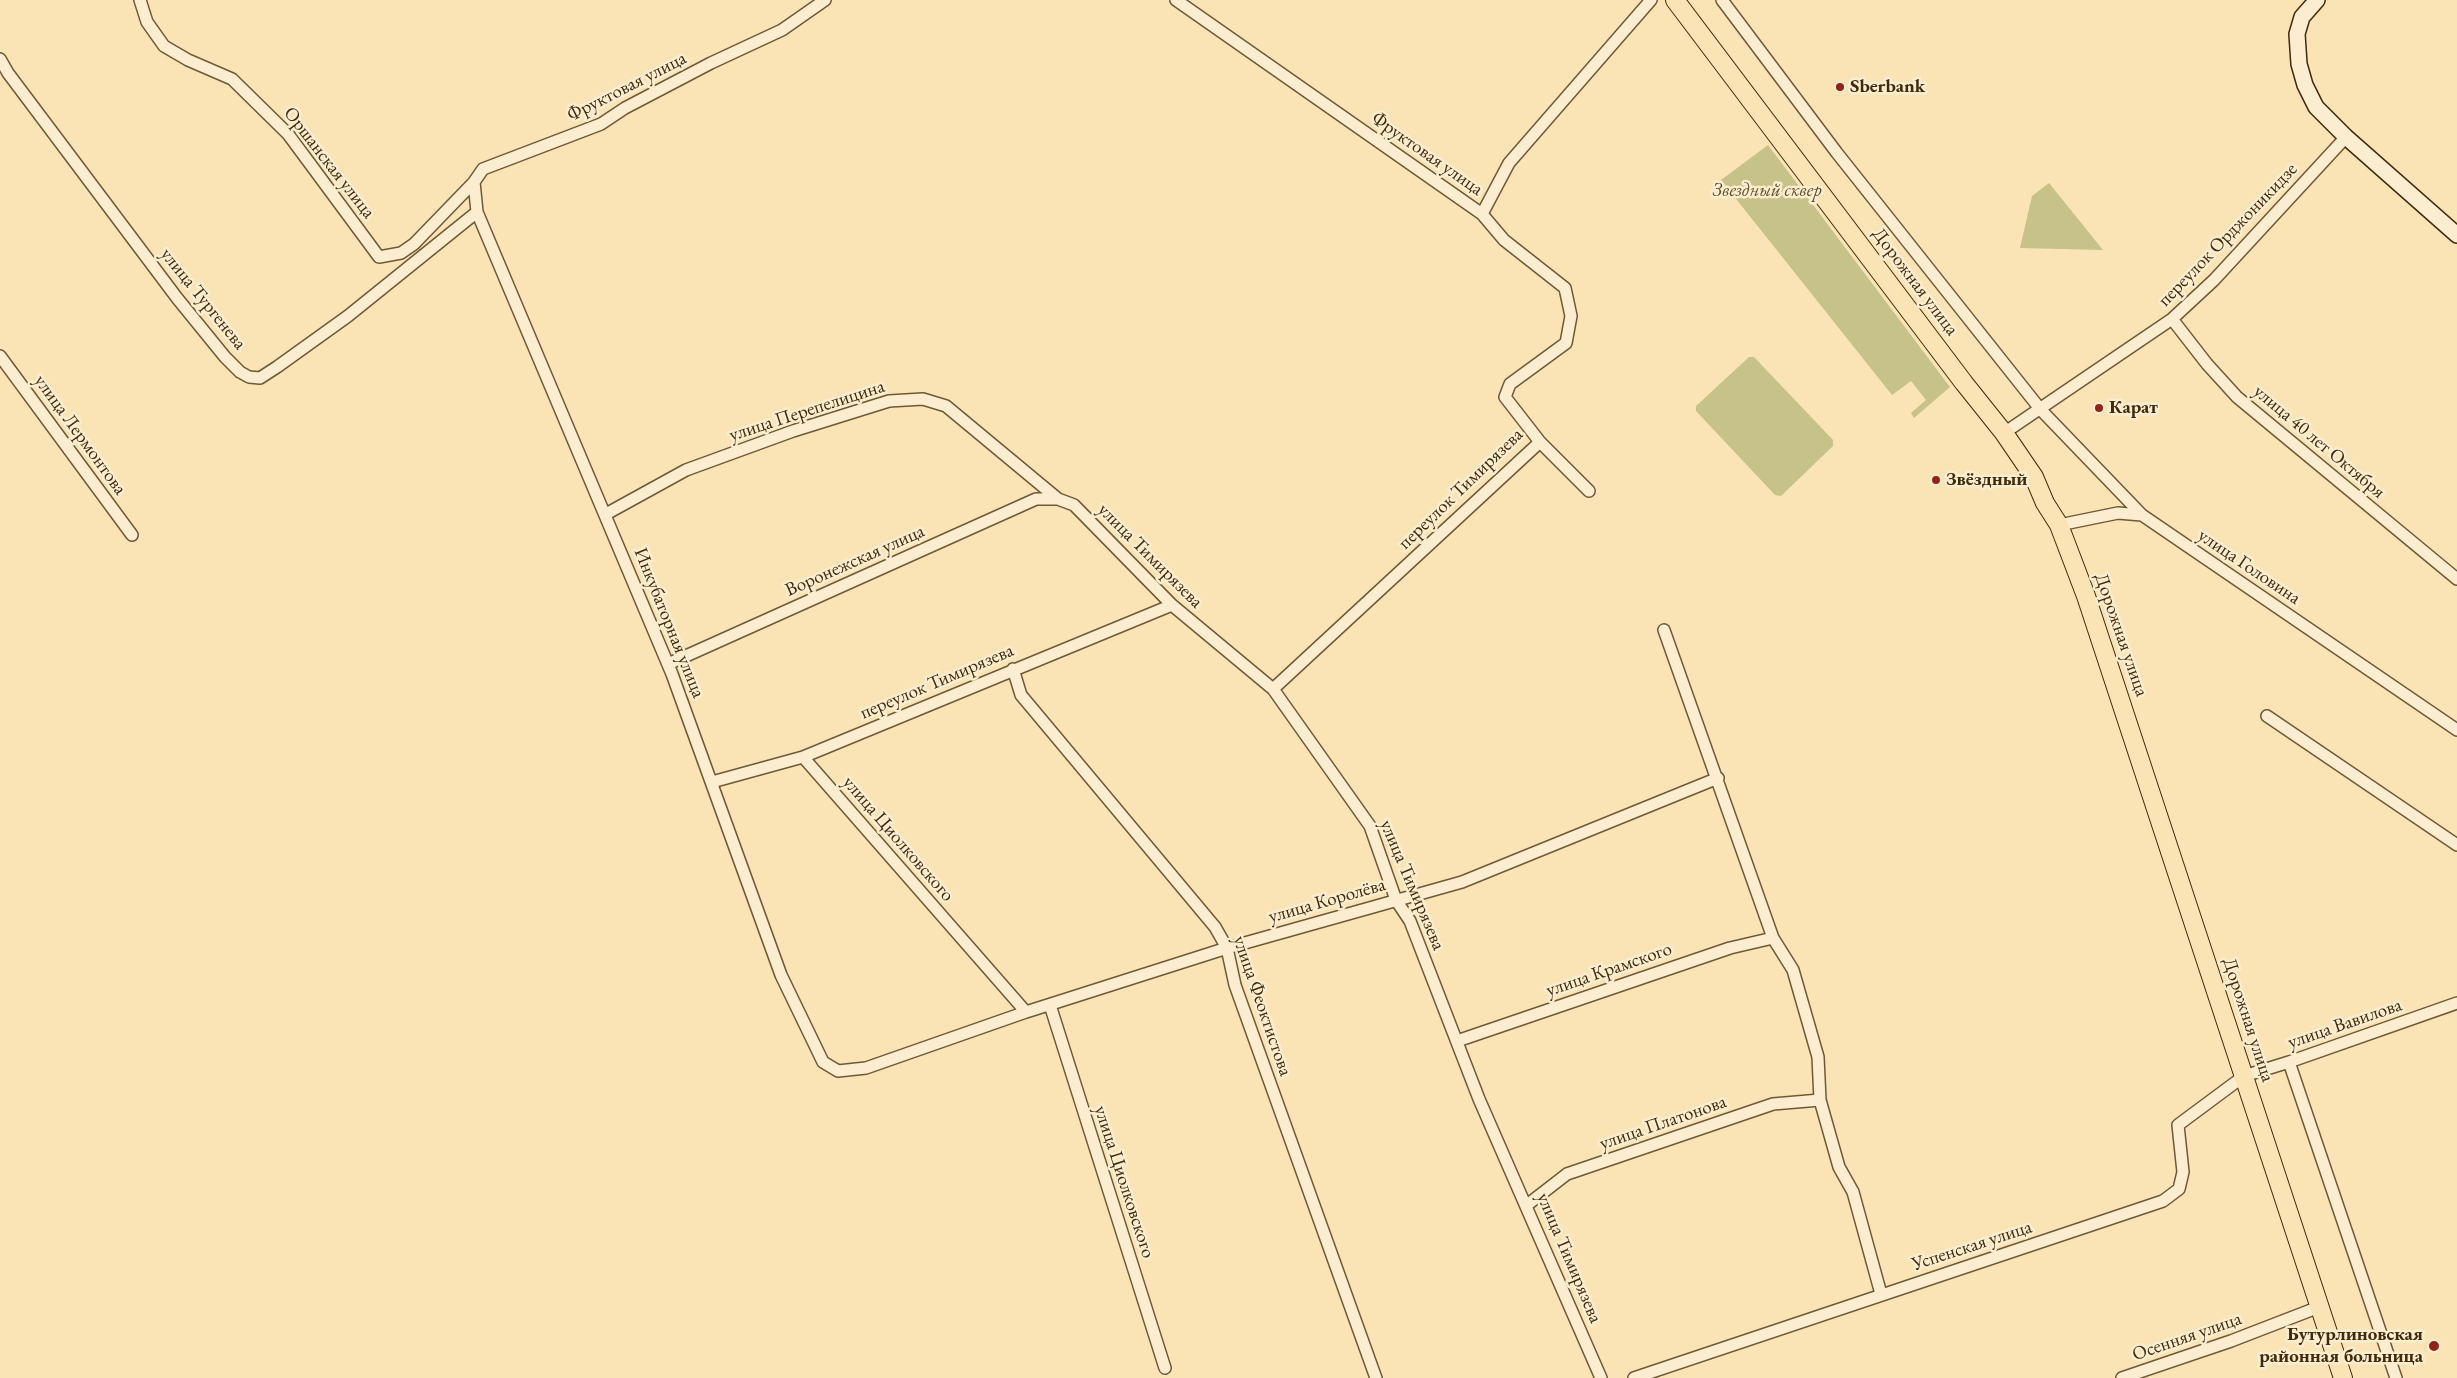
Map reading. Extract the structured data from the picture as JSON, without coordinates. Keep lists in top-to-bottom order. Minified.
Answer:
{"streets":{"main road":["Дорожная улица"],"street":["Фруктовая улица","Оршанская улица","переулок Орджоникидзе","улица Тургенева","улица Перепелицина","улица Лермонтова","улица 40 лет Октября","переулок Тимирязева","улица Тимирязева","Воронежская улица","улица Головина","Инкубаторная улица","улица Циолковского","улица Королёва","улица Крамского","улица Феоктистова","улица Вавилова","улица Платонова","Успенская улица","Осенняя улица"]},"crossings":[["Фруктовая улица","Оршанская улица"],["Фруктовая улица","переулок Тимирязева"],["Фруктовая улица","Инкубаторная улица"],["переулок Орджоникидзе","Дорожная улица"],["переулок Орджоникидзе","улица 40 лет Октября"],["переулок Орджоникидзе","улица Головина"],["Дорожная улица","улица Вавилова"],["Дорожная улица","Успенская улица"],["Дорожная улица","Осенняя улица"],["улица Тургенева","Инкубаторная улица"],["улица Перепелицина","улица Тимирязева"],["улица Перепелицина","Воронежская улица"],["улица Перепелицина","Инкубаторная улица"],["переулок Тимирязева","улица Тимирязева"],["переулок Тимирязева","Инкубаторная улица"],["переулок Тимирязева","улица Циолковского"],["переулок Тимирязева","улица Феоктистова"],["улица Тимирязева","Воронежская улица"],["улица Тимирязева","улица Королёва"],["улица Тимирязева","улица Крамского"],["улица Тимирязева","улица Платонова"],["Воронежская улица","Инкубаторная улица"],["Инкубаторная улица","улица Королёва"],["улица Циолковского","улица Королёва"],["улица Королёва","улица Феоктистова"],["улица Вавилова","Успенская улица"]],"parks":["Звездный сквер"],"places":["Sberbank","Карат","Звёздный","Бутурлиновская районная больница"]}
